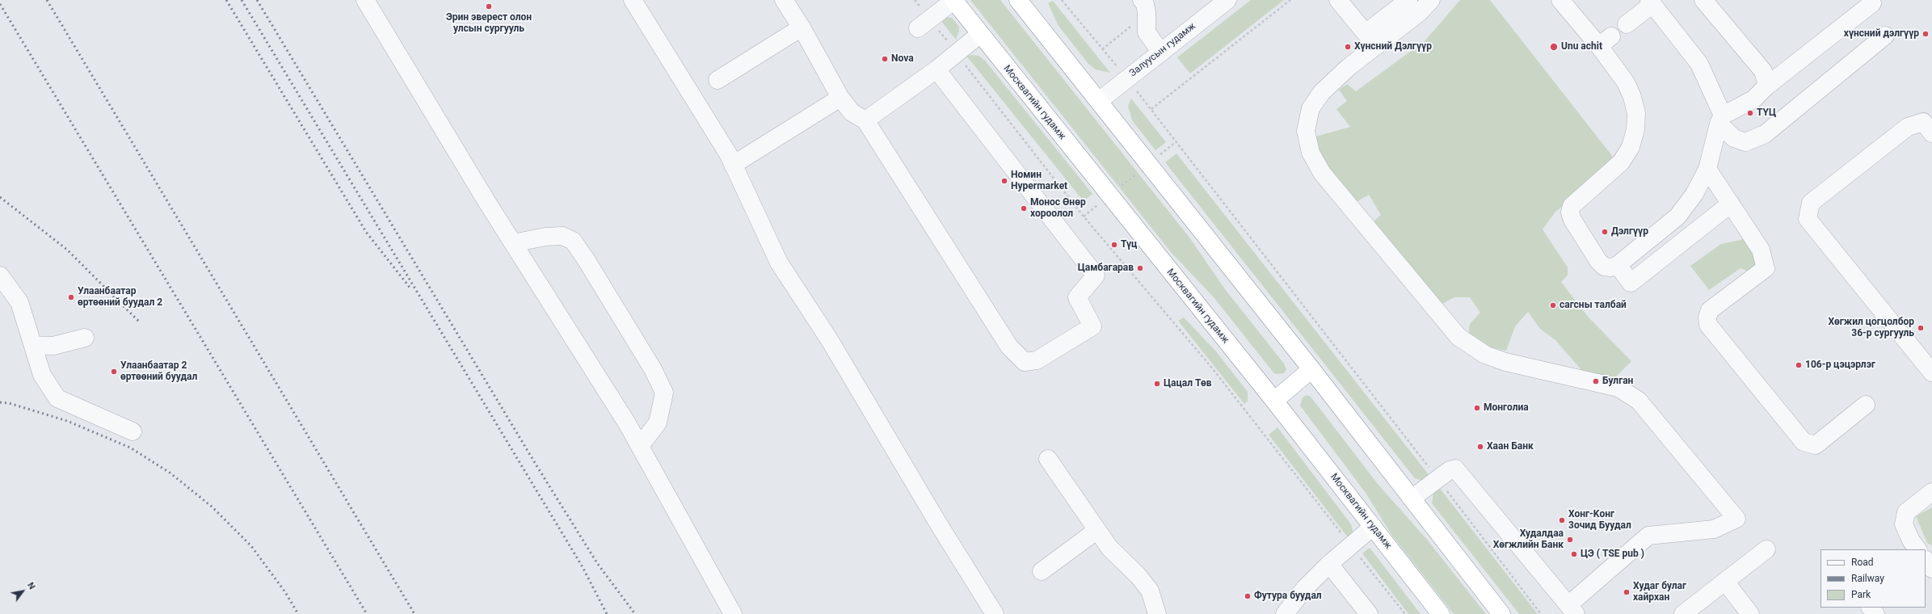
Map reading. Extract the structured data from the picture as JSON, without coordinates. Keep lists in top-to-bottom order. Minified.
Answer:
{"streets":{"highway":["Москвагийн гудамж"],"street":["Залуусын гудамж"]},"places":["Эрин эверест олон улсын сургууль","хүнсний дэлгүүр","Хүнсний Дэлгүүр","Unu achit","Nova","ТҮЦ","Номин Hyрermarket","Монос Өнөр хороолол","Дэлгүүр","Түц","Цамбагарав","Улаанбаатар өртөөний буудал 2","сагсны талбай","Хөгжил цогцолбор 36-р сургууль","106-р цэцэрлэг","Улаанбаатар 2 өртөөний буудал","Булган","Цацал Төв","Монголиа","Хаан Банк","Хонг-Kонг 3очид Буудал","Худалдаа Хөгжлийн Банк","ЦЭ ( TSE pub )","Худаг булаг хайрхан","Футура буудал"],"legend":["Road","Railway","Park"],"north":"top right"}
